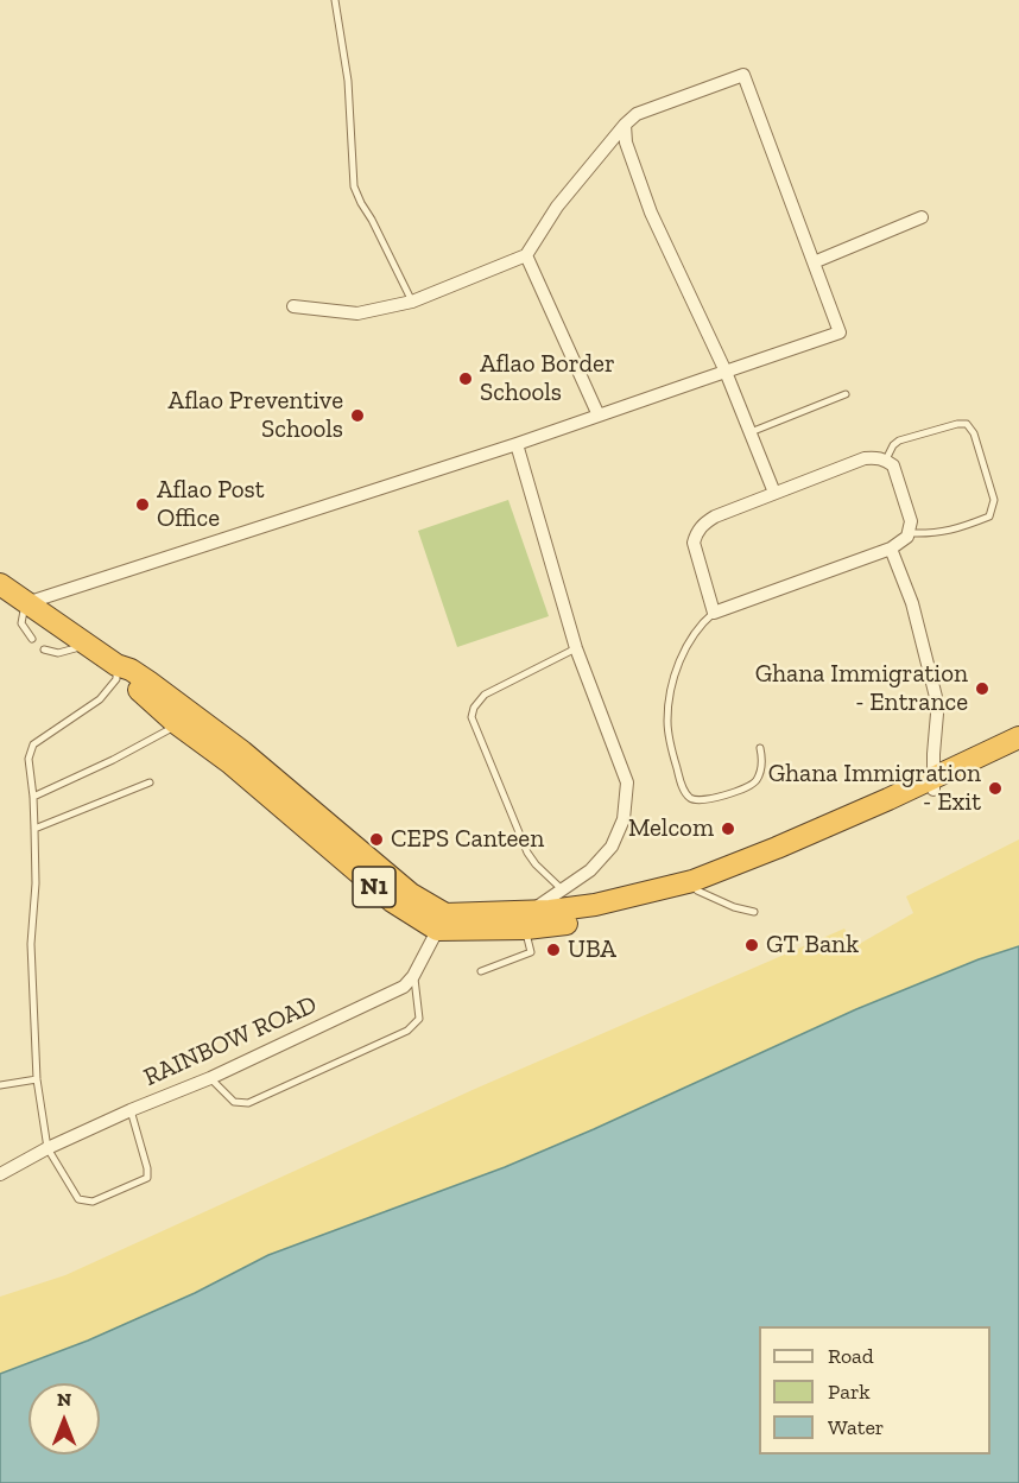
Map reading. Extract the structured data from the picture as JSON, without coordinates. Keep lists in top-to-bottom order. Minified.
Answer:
{"streets":{"highway":["N1"],"street":["RAINBOW ROAD"]},"crossings":[["N1","RAINBOW ROAD"]],"places":["Aflao Border Schools","Aflao Preventive Schools","Aflao Post Office","Ghana Immigration - Entrance","Ghana Immigration - Exit","Melcom","CEPS Canteen","GT Bank","UBA"],"legend":["Road","Park","Water"],"north":"top"}
